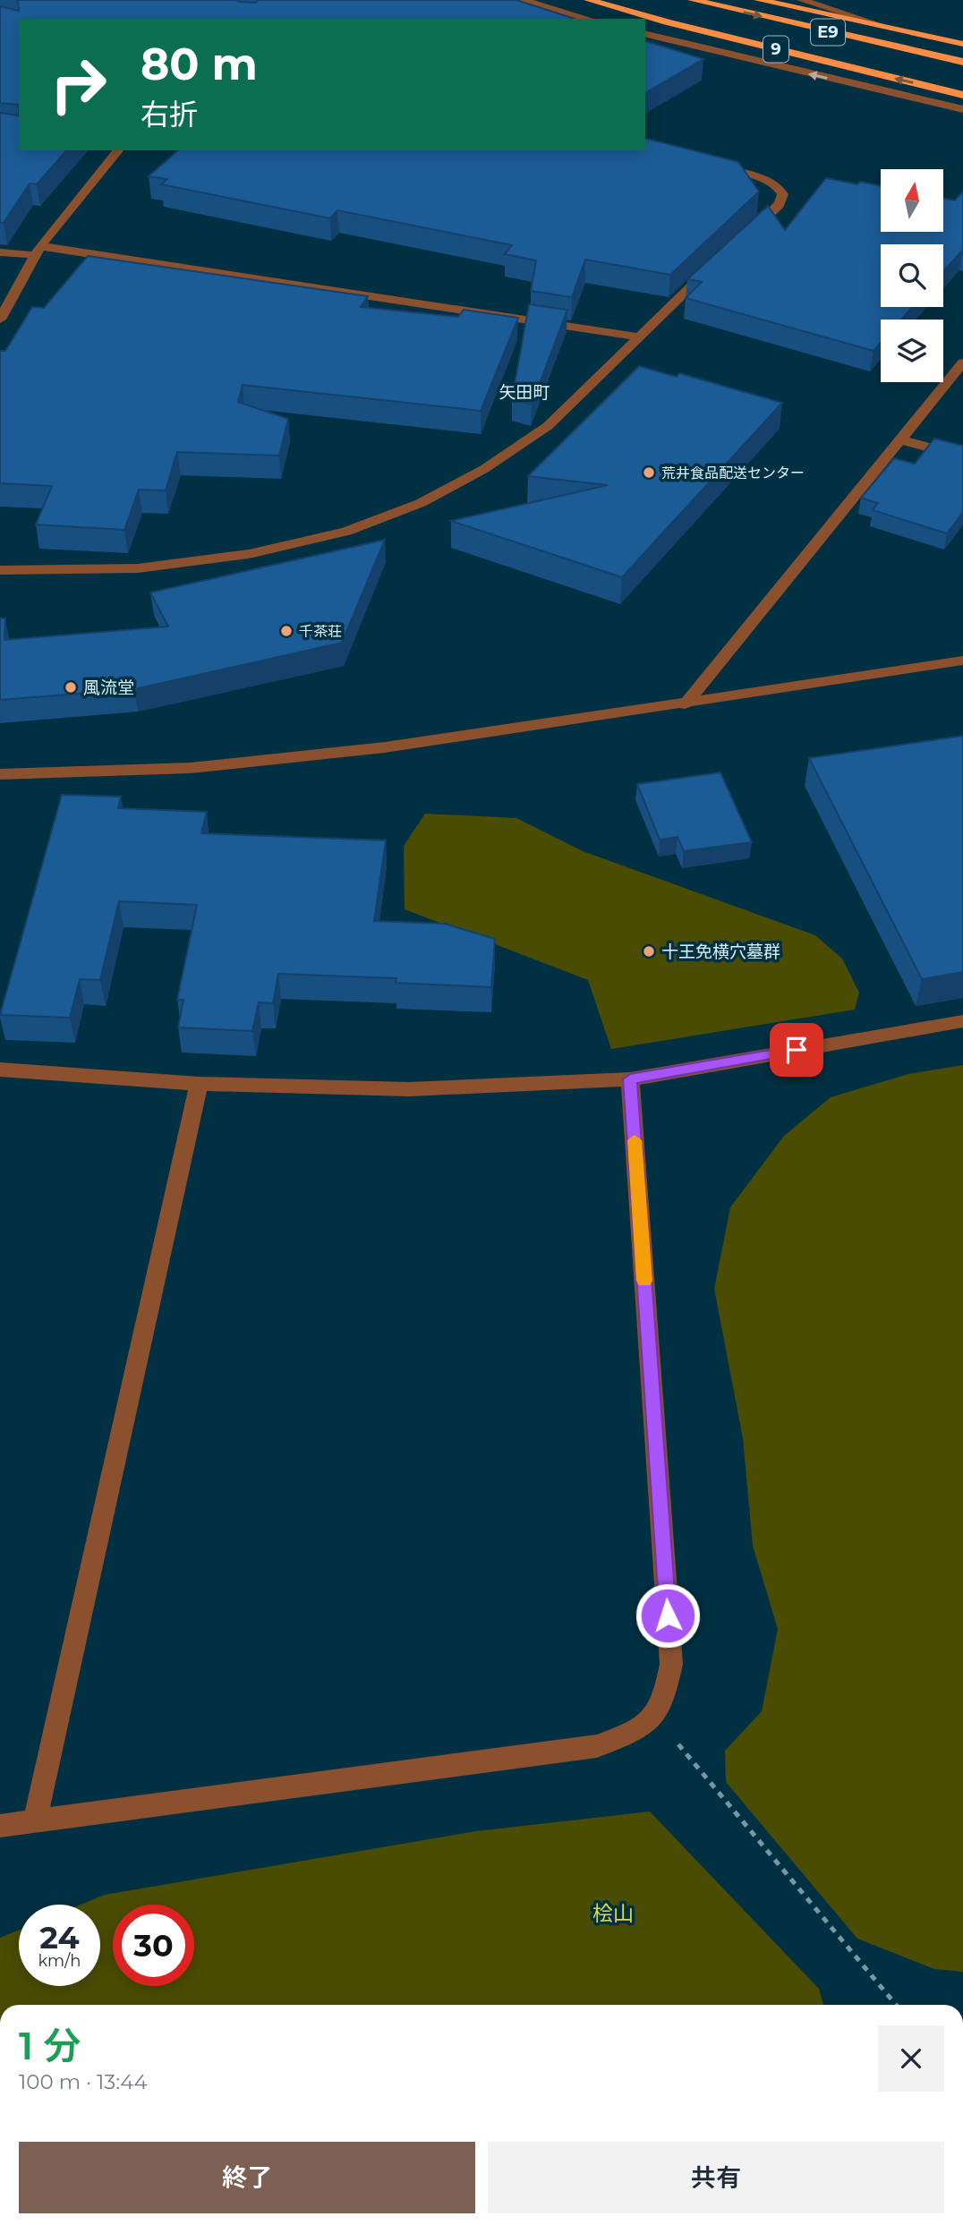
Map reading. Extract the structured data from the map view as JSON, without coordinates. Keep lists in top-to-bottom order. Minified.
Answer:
{"streets":{"highway":["E9","9"]},"districts":["矢田町"],"parks":["桧山"],"places":["荒井食品配送センター","千茶荘","風流堂","十王免横穴墓群"],"north":"top","page":{"turn":["80 m","右折"],"speed":"24 km/h","limit":"30","heading":["1 分","100 m · 13:44"],"buttons":["終了","共有"]}}
